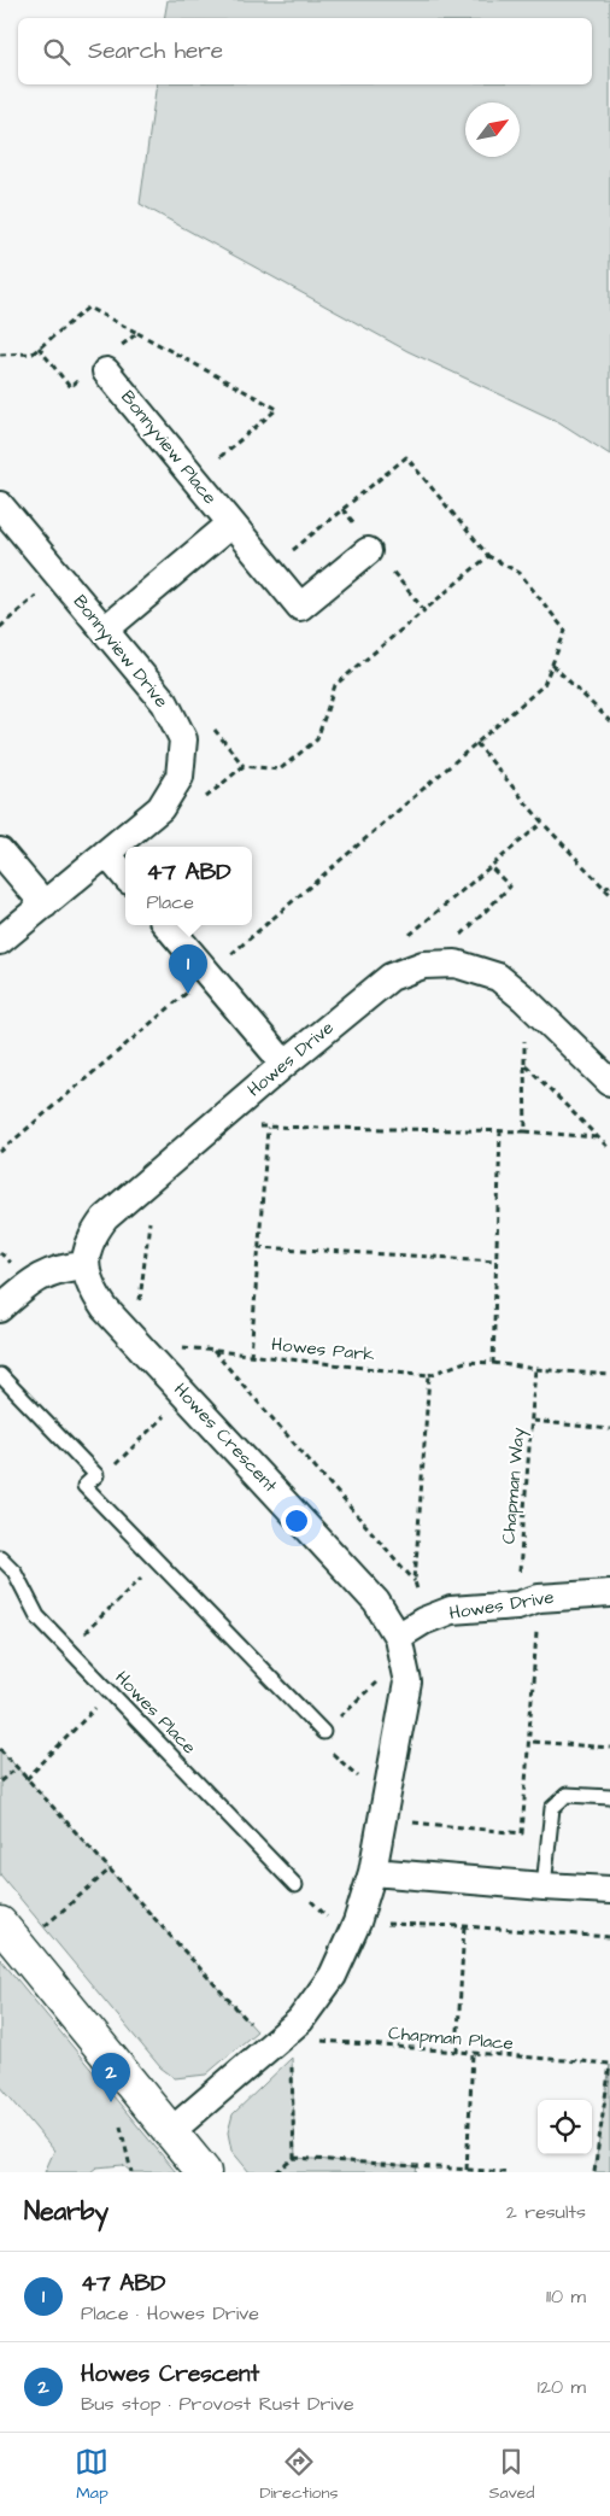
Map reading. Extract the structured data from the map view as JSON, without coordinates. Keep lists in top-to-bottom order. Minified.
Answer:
{"streets":{"street":["Bonnyview Place","Bonnyview Drive","Howes Drive","Howes Crescent"],"lane":["Howes Place"],"path":["Howes Park","Chapman Way","Chapman Place"]},"crossings":[["Howes Drive","Howes Crescent"],["Howes Drive","Chapman Way"],["Howes Park","Howes Crescent"],["Howes Crescent","Chapman Way"],["Howes Crescent","Chapman Place"]],"north":"top right","page":{"search":"Search here","popup":["47 ABD","Place"],"pins":["1","2"],"heading":["Nearby","2 results"],"list":[{"mark":"1","name":"47 ABD","note":"Place · Howes Drive","value":"110 m"},{"mark":"2","name":"Howes Crescent","note":"Bus stop · Provost Rust Drive","value":"120 m"}],"nav":["Map","Directions","Saved"]}}
